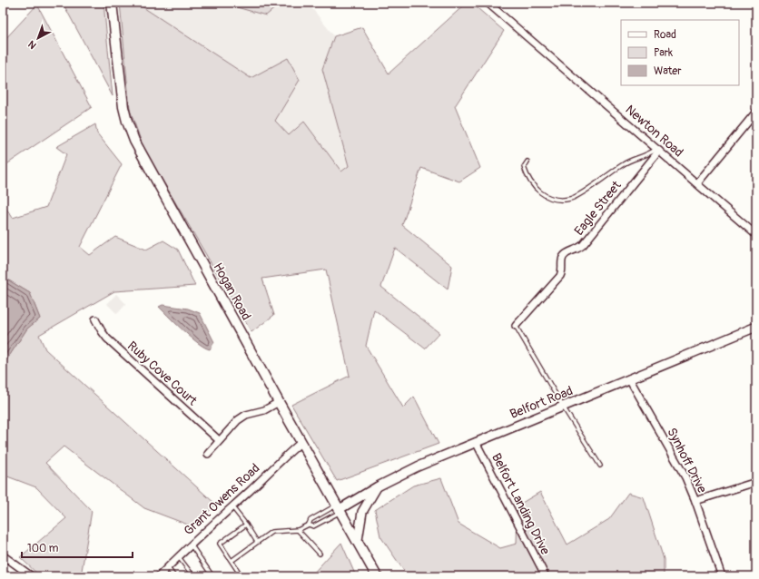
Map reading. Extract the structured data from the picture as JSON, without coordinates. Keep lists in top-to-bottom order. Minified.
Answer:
{"streets":{"main road":["Hogan Road"],"street":["Newton Road","Eagle Street","Ruby Cove Court","Belfort Road","Synhoff Drive","Grant Owens Road","Belfort Landing Drive"]},"crossings":[["Newton Road","Eagle Street"],["Hogan Road","Belfort Road"],["Hogan Road","Grant Owens Road"],["Belfort Road","Synhoff Drive"],["Belfort Road","Belfort Landing Drive"]],"legend":["Road","Park","Water"],"scale_bar":"100 m","north":"bottom left"}
